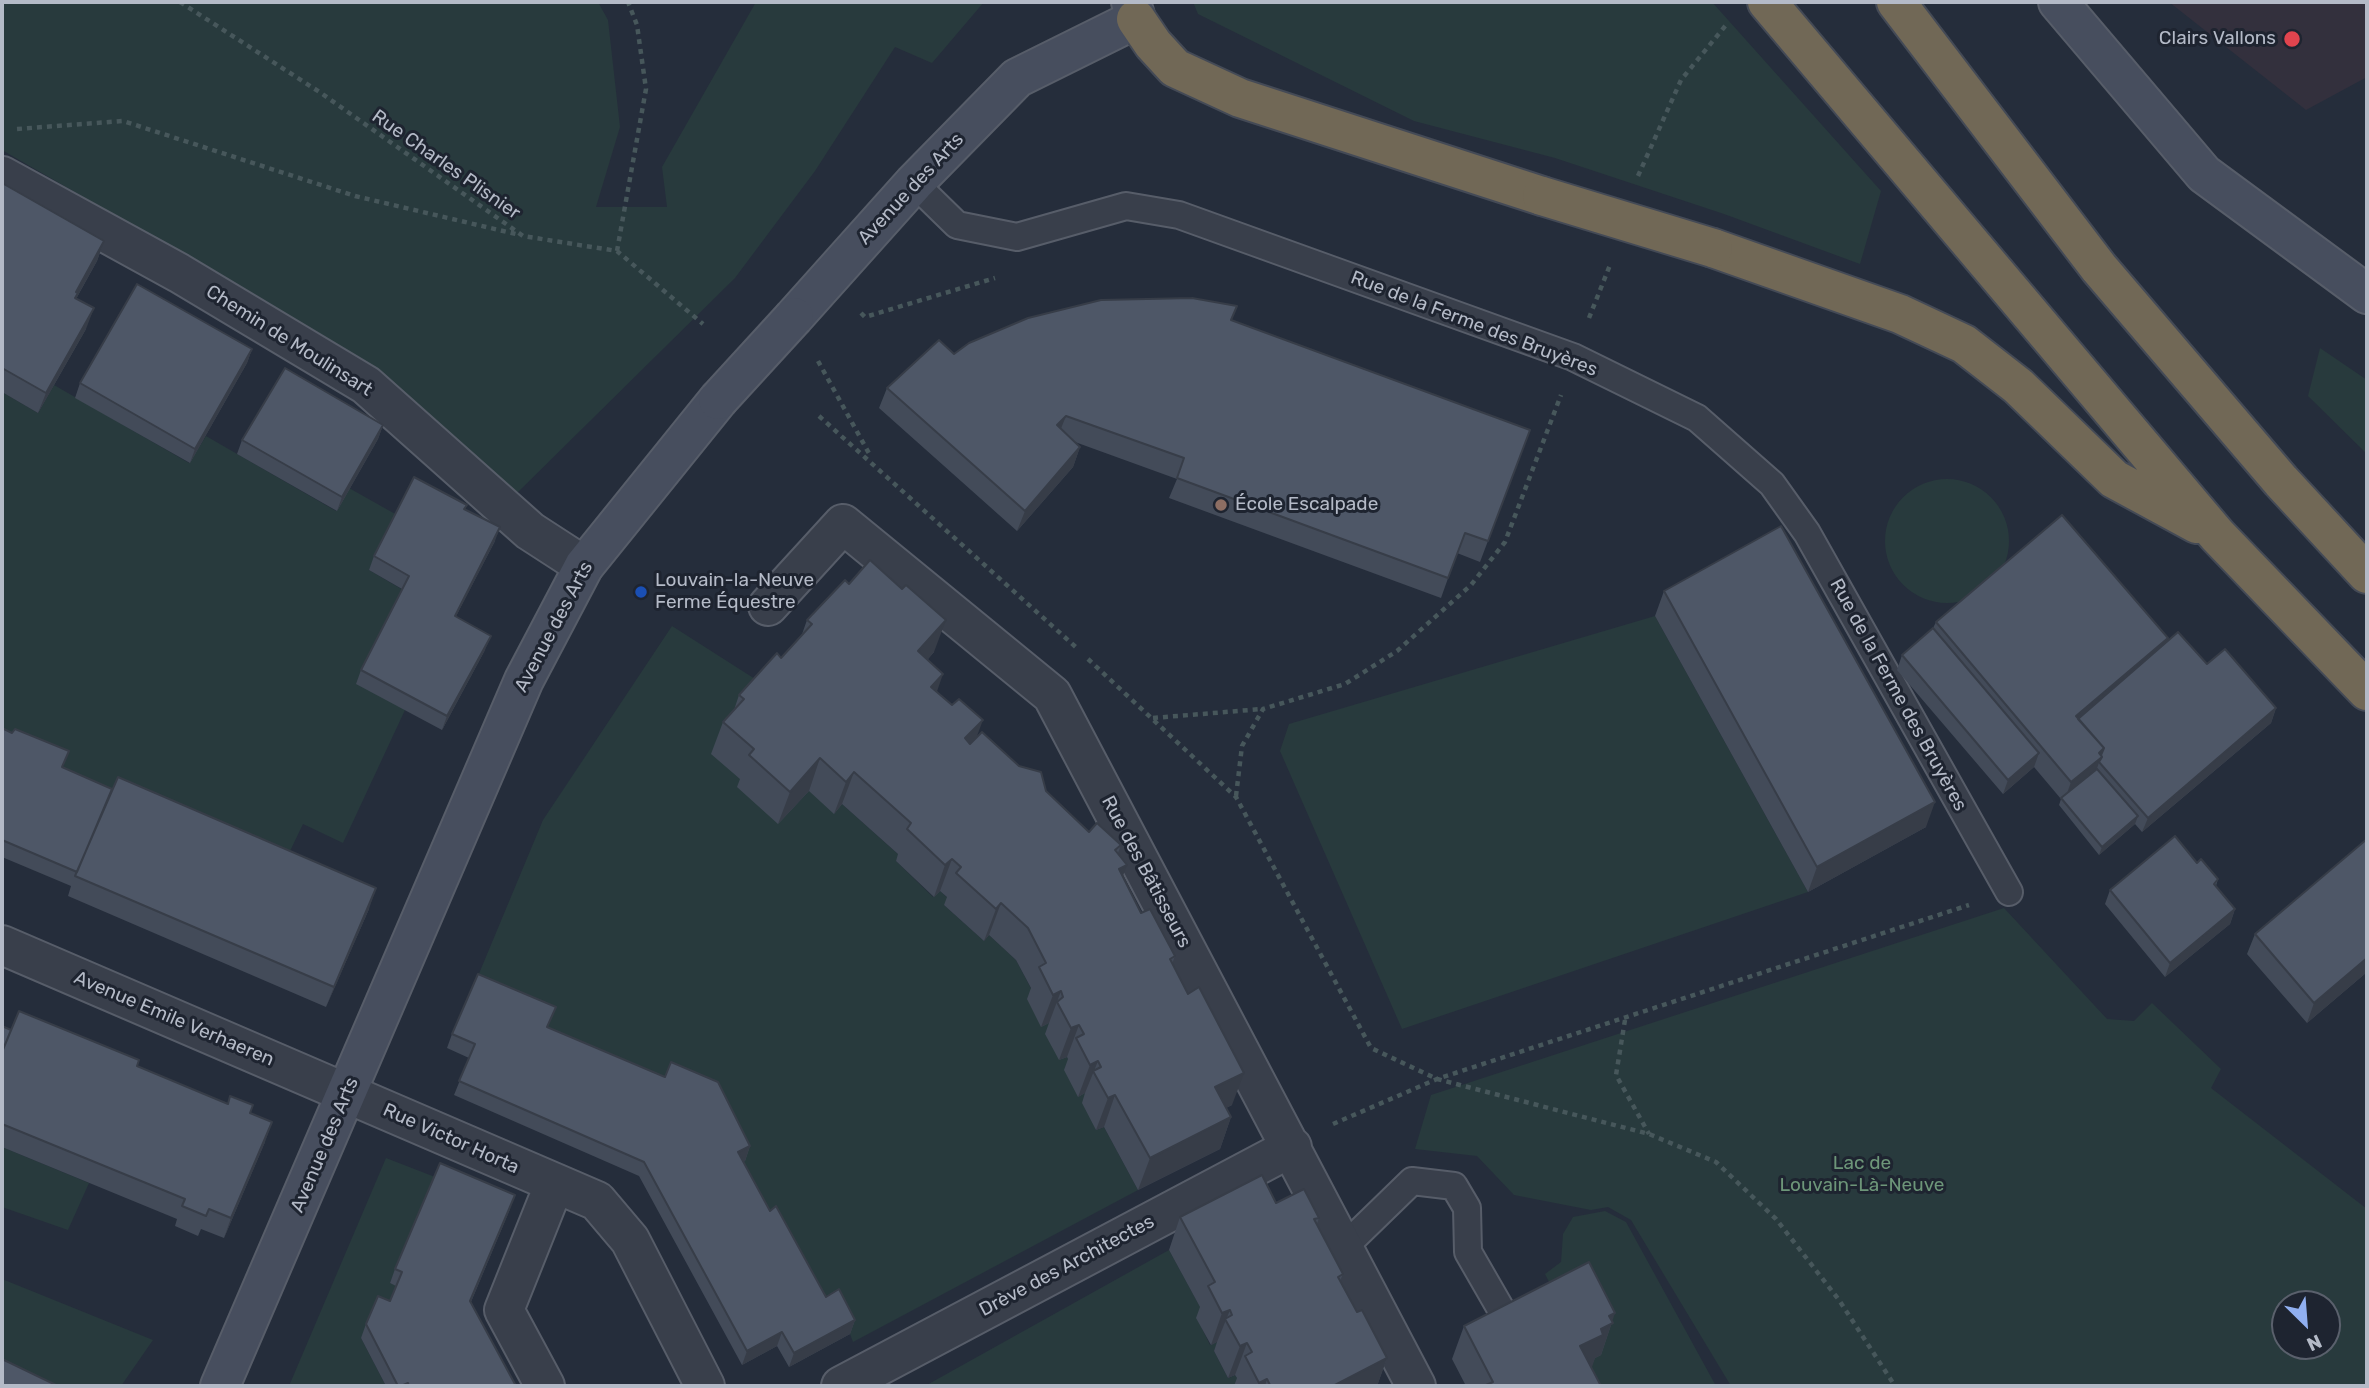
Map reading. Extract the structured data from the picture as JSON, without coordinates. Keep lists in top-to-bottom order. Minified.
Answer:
{"streets":{"street":["Avenue des Arts","Chemin de Moulinsart","Rue des Bâtisseurs","Avenue Emile Verhaeren","Rue Victor Horta","Drève des Architectes"],"lane":["Rue de la Ferme des Bruyères"],"path":["Rue Charles Plisnier"]},"crossings":[["Avenue des Arts","Rue de la Ferme des Bruyères"],["Avenue des Arts","Chemin de Moulinsart"],["Avenue des Arts","Avenue Emile Verhaeren"],["Avenue des Arts","Rue Victor Horta"],["Rue des Bâtisseurs","Drève des Architectes"],["Avenue Emile Verhaeren","Rue Victor Horta"]],"parks":["Lac de Louvain-Là-Neuve"],"places":["Clairs Vallons","École Escalpade","Louvain-la-Neuve Ferme Équestre"],"north":"bottom right"}
